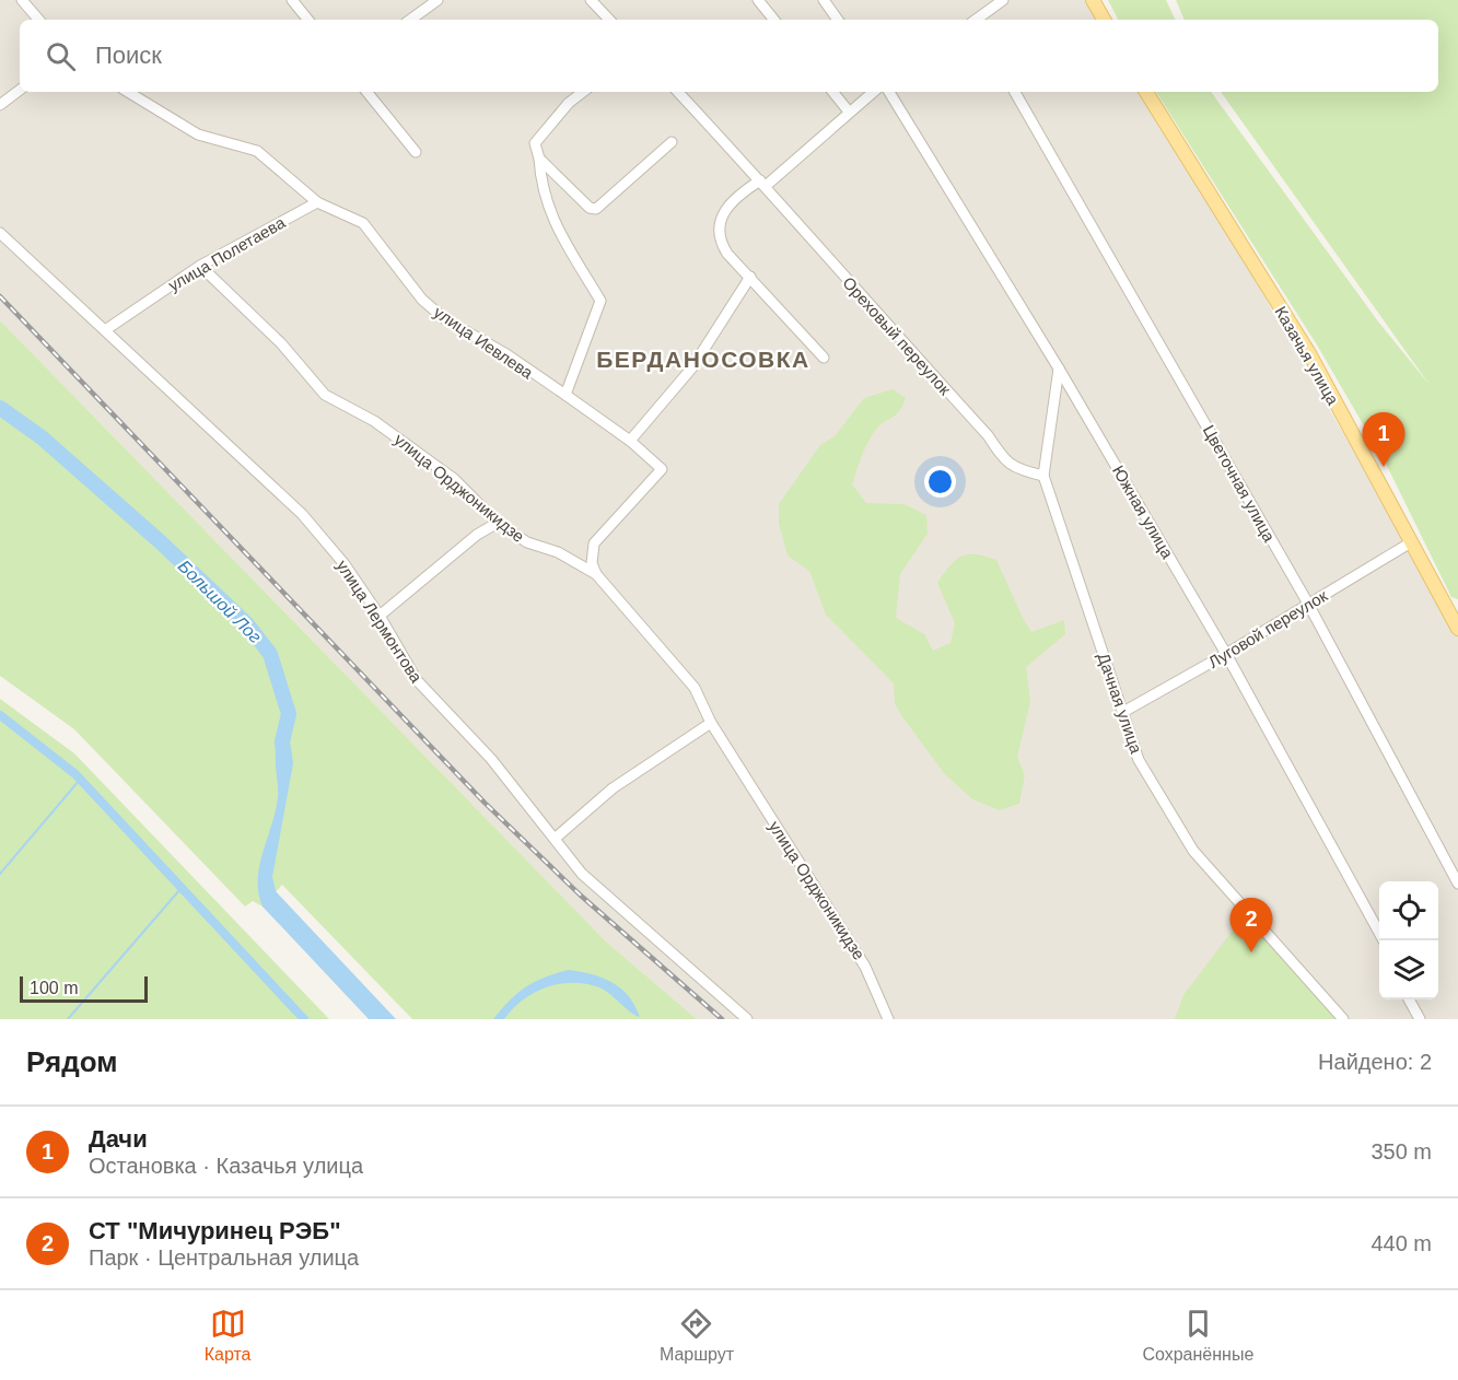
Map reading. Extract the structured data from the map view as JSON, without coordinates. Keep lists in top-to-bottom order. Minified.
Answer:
{"streets":{"main road":["Казачья улица"],"street":["улица Полетаева","Ореховый переулок","улица Иевлева","Цветочная улица","улица Орджоникидзе","Южная улица","улица Лермонтова","Луговой переулок","Дачная улица"]},"crossings":[["улица Полетаева","улица Иевлева"],["улица Полетаева","улица Орджоникидзе"],["улица Полетаева","улица Лермонтова"],["Ореховый переулок","Дачная улица"],["улица Иевлева","улица Орджоникидзе"],["Казачья улица","Луговой переулок"],["Цветочная улица","Луговой переулок"],["Южная улица","Луговой переулок"],["Луговой переулок","Дачная улица"]],"districts":["БЕРДАНОСОВКА"],"water":["Большой Лог"],"scale_bar":"100 m","page":{"search":"Поиск","pins":["1","2"],"scale":"100 m","heading":["Рядом","Найдено: 2"],"list":[{"mark":"1","name":"Дачи","note":"Остановка · Казачья улица","value":"350 m"},{"mark":"2","name":"СТ \"Мичуринец РЭБ\"","note":"Парк · Центральная улица","value":"440 m"}],"nav":["Карта","Маршрут","Сохранённые"]}}
